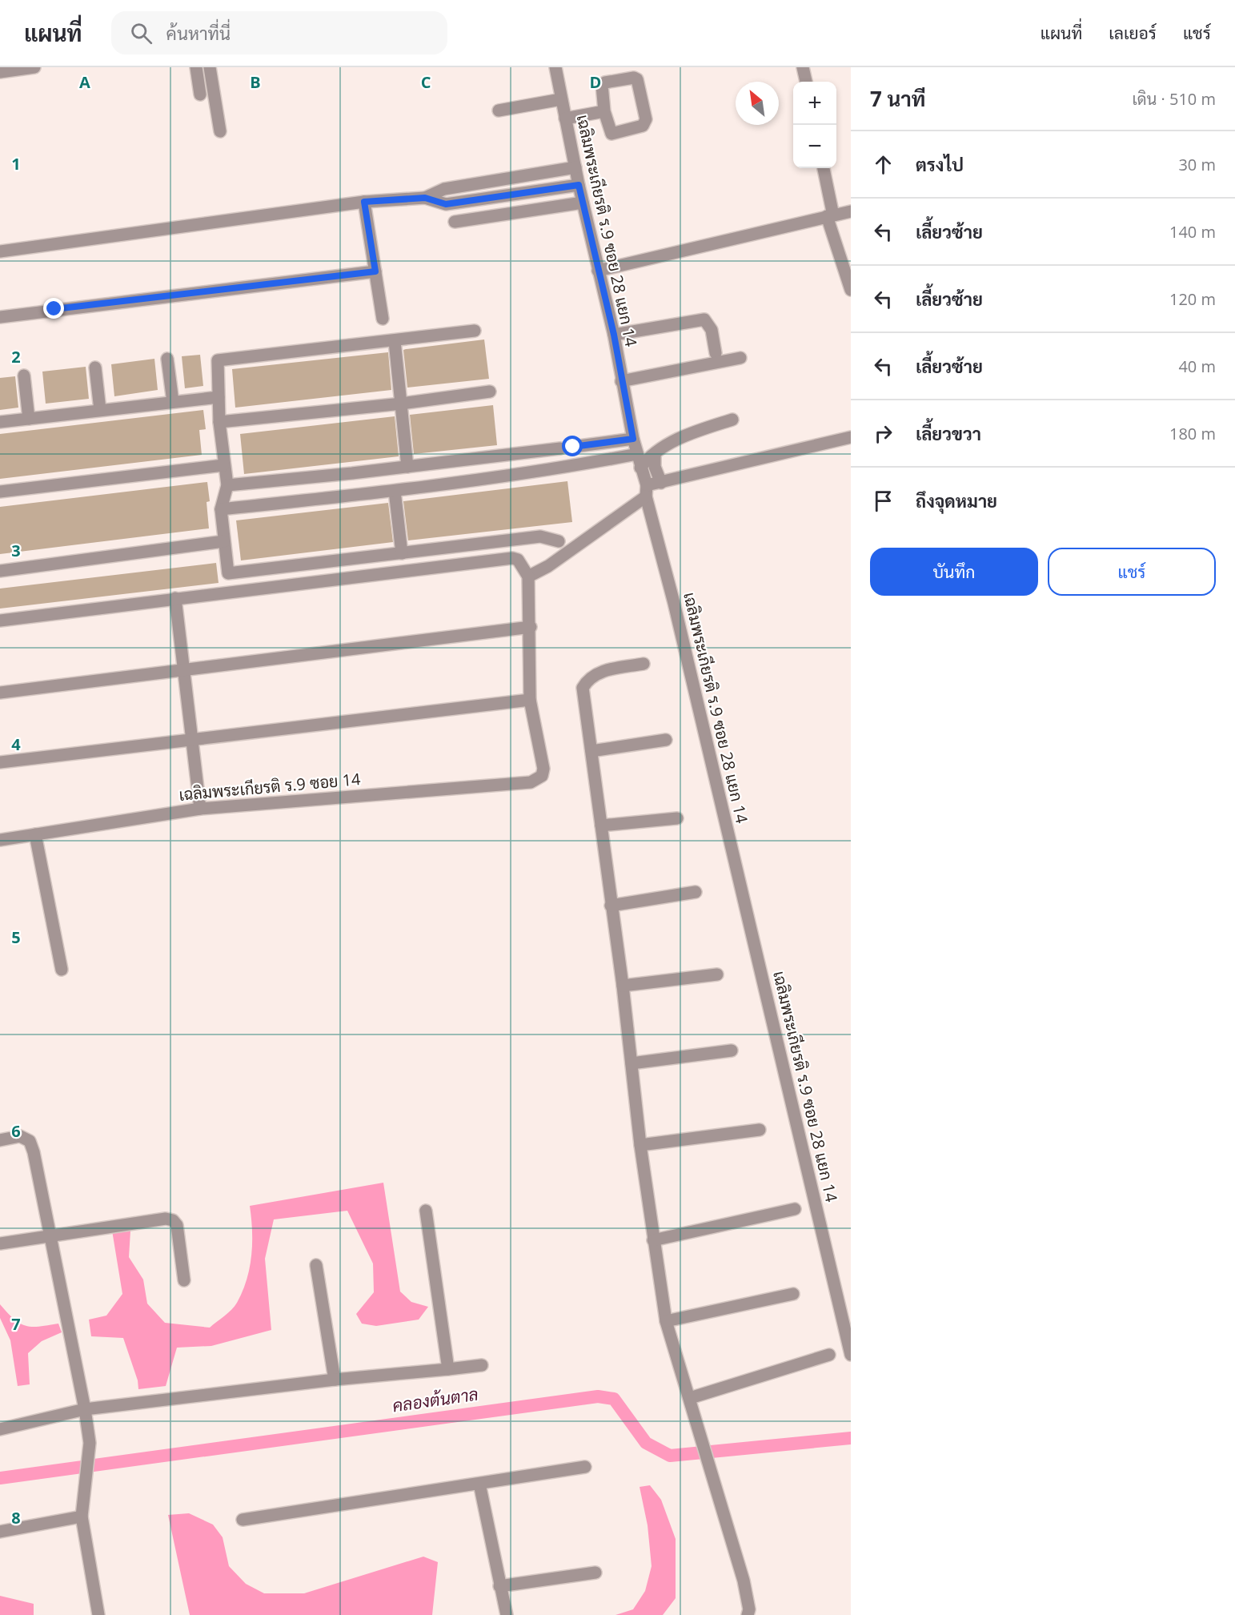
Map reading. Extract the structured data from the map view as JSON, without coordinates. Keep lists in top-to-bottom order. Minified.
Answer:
{"streets":{"street":["เฉลิมพระเกียรติ ร.9 ซอย 28 แยก 14","เฉลิมพระเกียรติ ร.9 ซอย 14"]},"water":["คลองต้นตาล"],"north":"top left","page":{"header":"แผนที่","search":"ค้นหาที่นี่","nav":["แผนที่","เลเยอร์","แชร์"],"heading":["7 นาที","เดิน · 510 m"],"map_buttons":["+","−"],"list":[["ตรงไป","30 m"],["เลี้ยวซ้าย","140 m"],["เลี้ยวซ้าย","120 m"],["เลี้ยวซ้าย","40 m"],["เลี้ยวขวา","180 m"],"ถึงจุดหมาย"],"buttons":["บันทึก","แชร์"]},"grid":{"columns":["A","B","C","D"],"rows":["1","2","3","4","5","6","7","8"]}}
